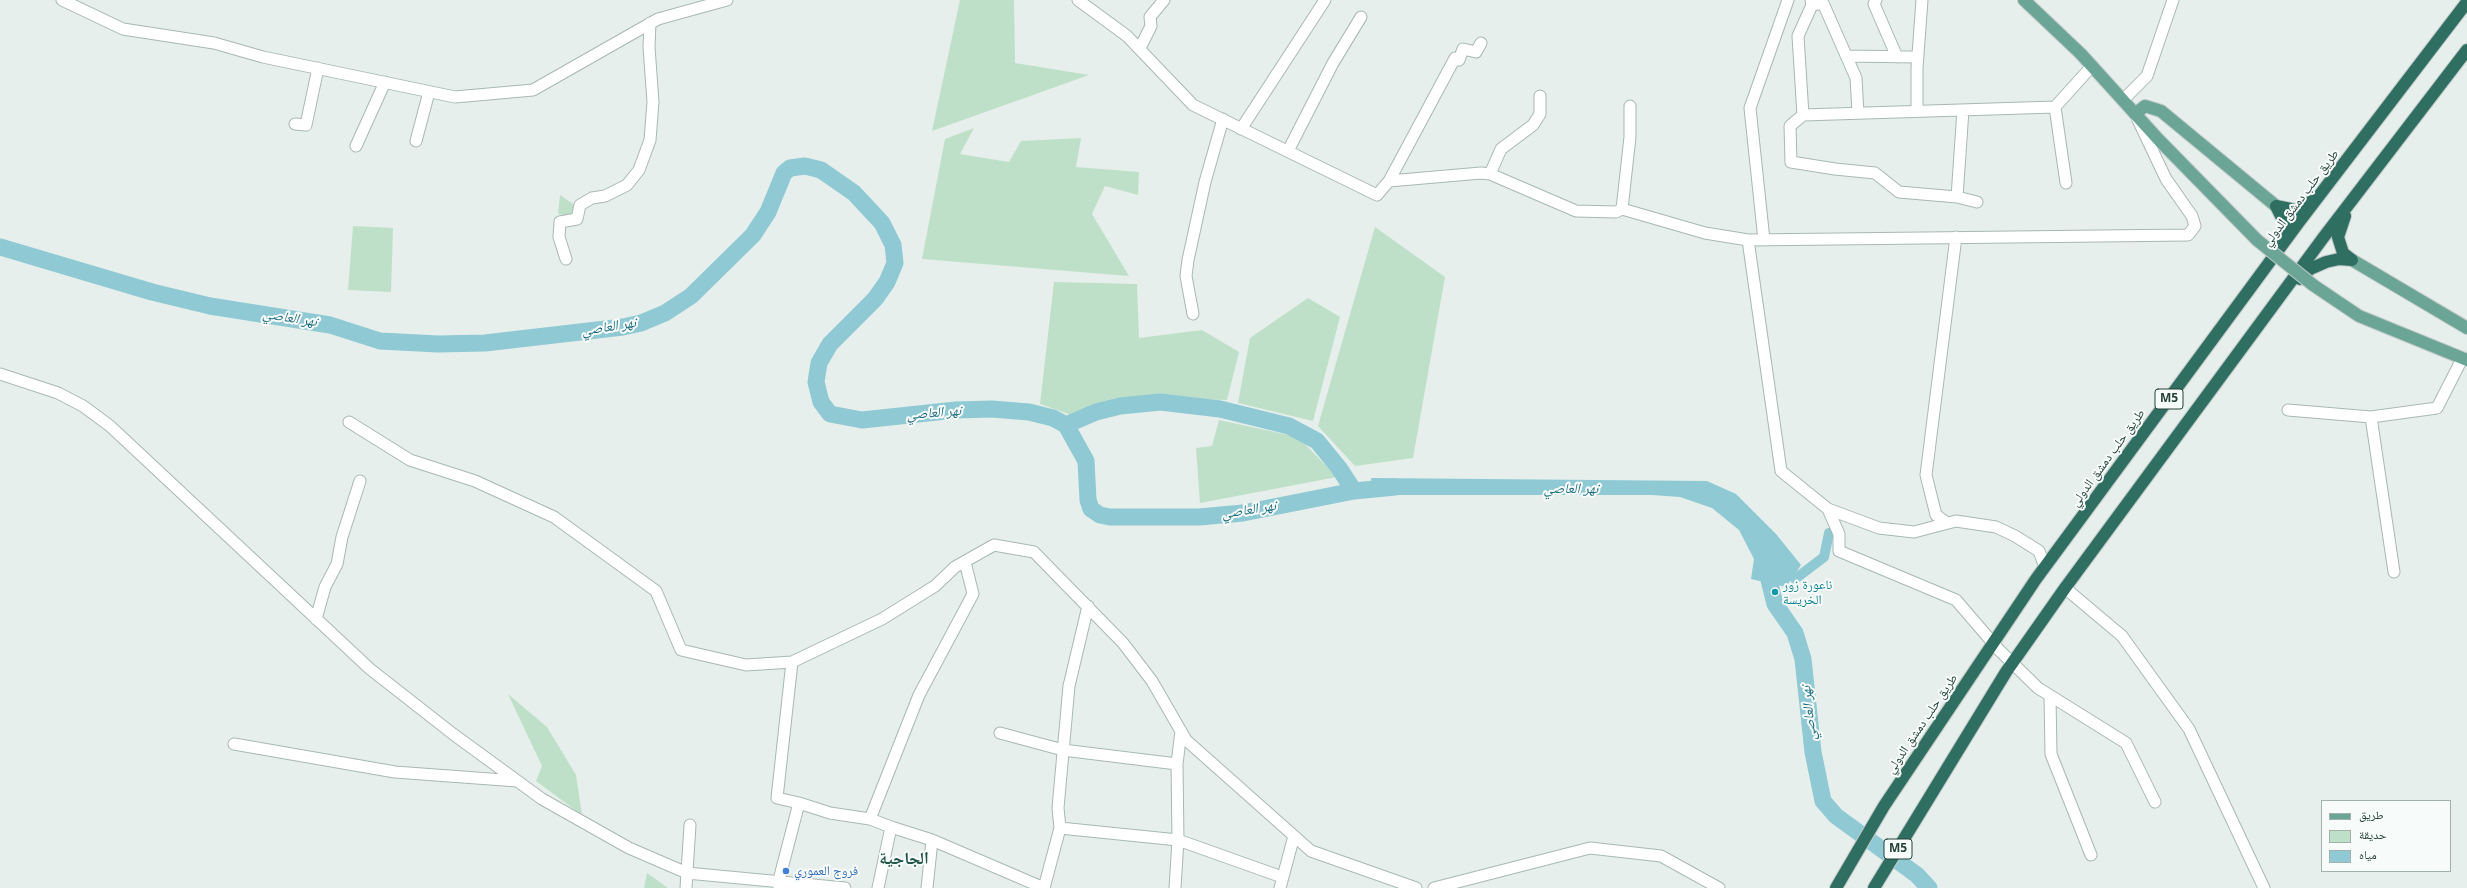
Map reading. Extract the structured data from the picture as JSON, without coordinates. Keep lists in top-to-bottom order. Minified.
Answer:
{"streets":{"highway":["طريق حلب دمشق الدولي","M5"]},"districts":["الجاجية"],"water":["نهر العاصي"],"places":["ناعورة زور الخريسة","فروج العموري"],"legend":["طريق","حديقة","مياه"]}
